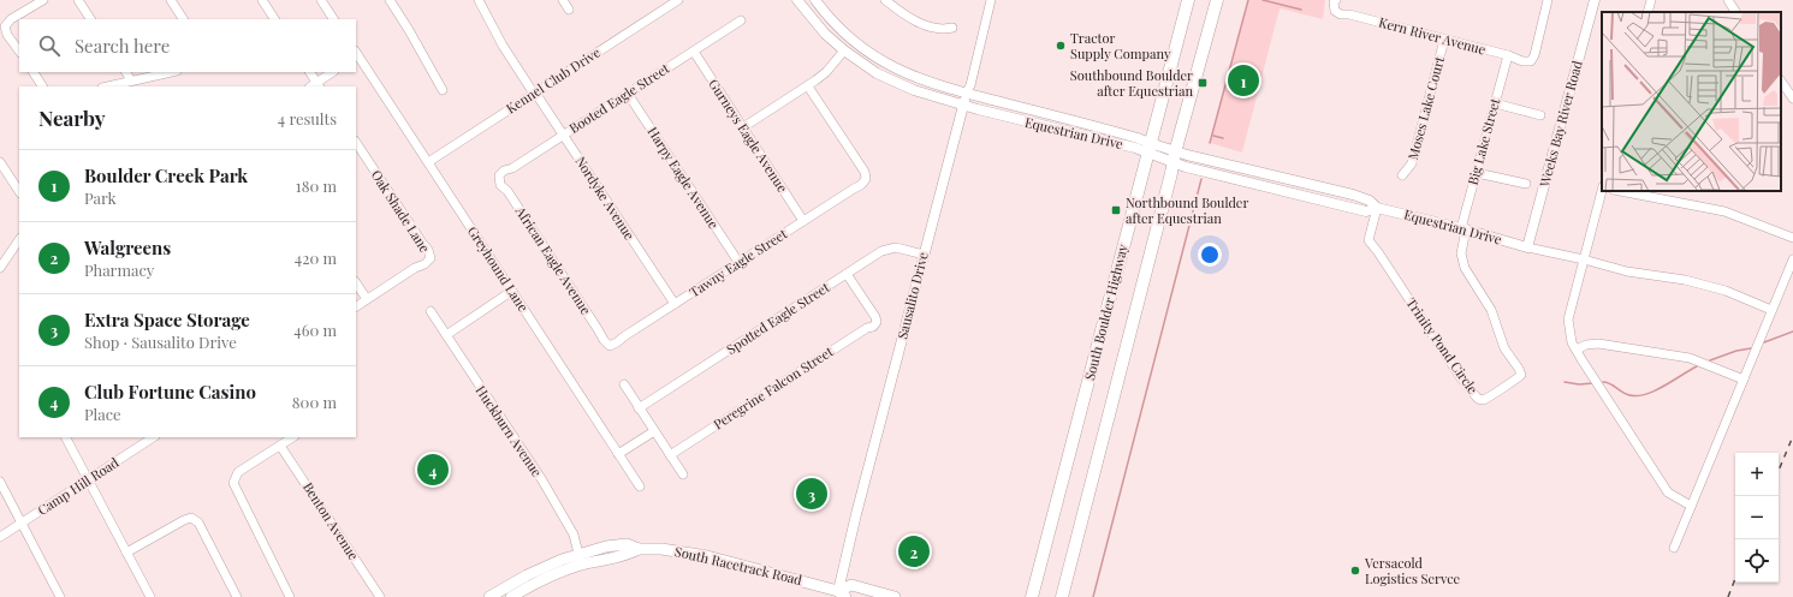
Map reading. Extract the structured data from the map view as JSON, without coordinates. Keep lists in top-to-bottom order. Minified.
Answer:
{"streets":{"main road":["South Boulder Highway","South Racetrack Road"],"street":["Kern River Avenue","Kennel Club Drive","Booted Eagle Street","Moses Lake Court","Weeks Bay River Road","Equestrian Drive","Gurneys Eagle Avenue","Big Lake Street","Harpy Eagle Avenue","Nordyke Avenue","Oak Shade Lane","African Eagle Avenue","Tawny Eagle Street","Greyhound Lane","Sausalito Drive","Spotted Eagle Street","Trinity Pond Circle","Peregrine Falcon Street","Huckburn Avenue","Camp Hill Road","Benton Avenue"]},"crossings":[["Kern River Avenue","Moses Lake Court"],["Kern River Avenue","Big Lake Street"],["Kennel Club Drive","Nordyke Avenue"],["Kennel Club Drive","Greyhound Lane"],["Booted Eagle Street","Gurneys Eagle Avenue"],["Booted Eagle Street","Harpy Eagle Avenue"],["Booted Eagle Street","Nordyke Avenue"],["Booted Eagle Street","African Eagle Avenue"],["Weeks Bay River Road","Equestrian Drive"],["Equestrian Drive","Big Lake Street"],["Equestrian Drive","Sausalito Drive"],["Equestrian Drive","South Boulder Highway"],["Equestrian Drive","Trinity Pond Circle"],["Gurneys Eagle Avenue","Tawny Eagle Street"],["Big Lake Street","Trinity Pond Circle"],["Harpy Eagle Avenue","Tawny Eagle Street"],["Nordyke Avenue","Tawny Eagle Street"],["African Eagle Avenue","Tawny Eagle Street"],["Sausalito Drive","Spotted Eagle Street"],["Sausalito Drive","South Racetrack Road"],["Spotted Eagle Street","Peregrine Falcon Street"],["Huckburn Avenue","South Racetrack Road"]],"places":{"other":["Tractor Supply Company","Versacold Logistics Servce"],"transit":["Southbound Boulder after Equestrian","Northbound Boulder after Equestrian"]},"page":{"search":"Search here","pins":["1","4","3","2"],"heading":["Nearby","4 results"],"list":[{"mark":"1","name":"Boulder Creek Park","note":"Park","value":"180 m"},{"mark":"2","name":"Walgreens","note":"Pharmacy","value":"420 m"},{"mark":"3","name":"Extra Space Storage","note":"Shop · Sausalito Drive","value":"460 m"},{"mark":"4","name":"Club Fortune Casino","note":"Place","value":"800 m"}],"map_buttons":["+","−"]}}
